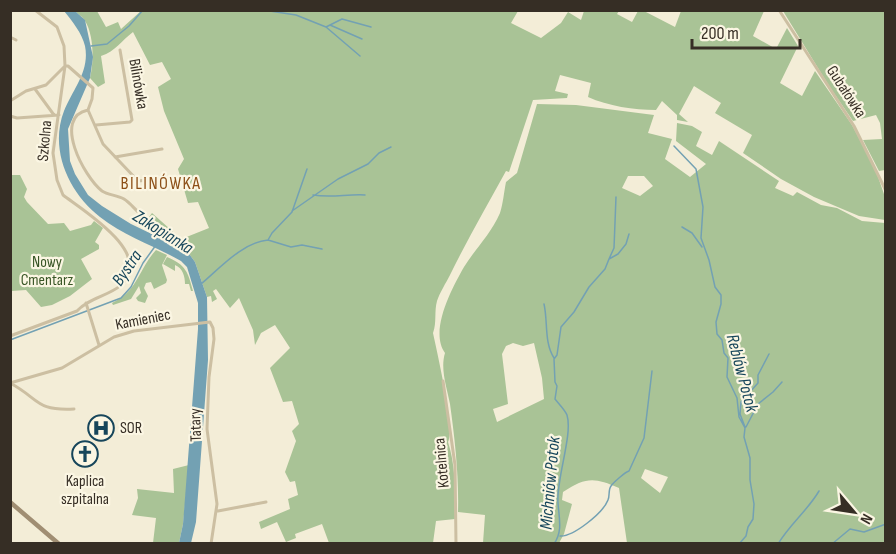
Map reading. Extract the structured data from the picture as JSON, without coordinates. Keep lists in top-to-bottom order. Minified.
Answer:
{"streets":{"street":["Bilinówka","Gubałówka","Szkolna","Kamieniec","Tatary","Kotelnica"]},"crossings":[["Szkolna","Kamieniec"],["Kamieniec","Tatary"]],"districts":["BILINÓWKA"],"water":["Zakopianka","Bystra","Reblów Potok","Michniów Potok"],"parks":["Nowy Cmentarz"],"places":{"hospital":["SOR"],"church":["Kaplica szpitalna"]},"scale_bar":"200 m","north":"bottom right"}
